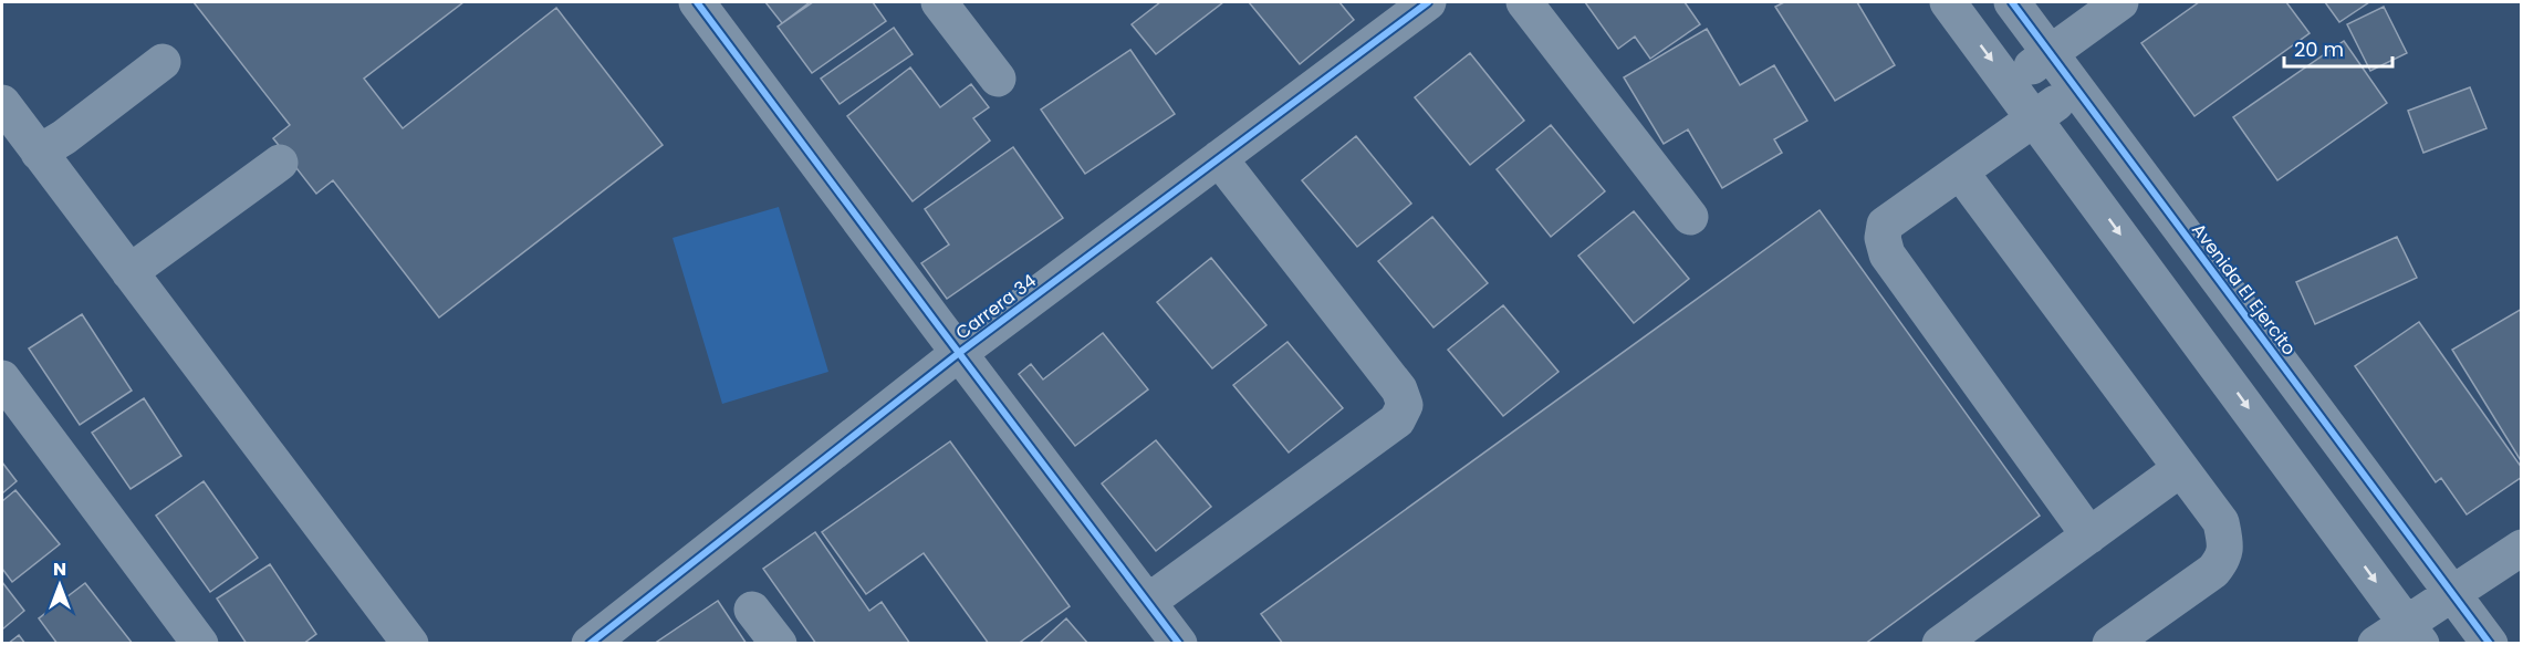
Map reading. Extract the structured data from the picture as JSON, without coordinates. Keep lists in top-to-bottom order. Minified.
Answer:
{"streets":{"street":["Avenida El Ejercito","Carrera 34"]},"scale_bar":"20 m","north":"top"}
